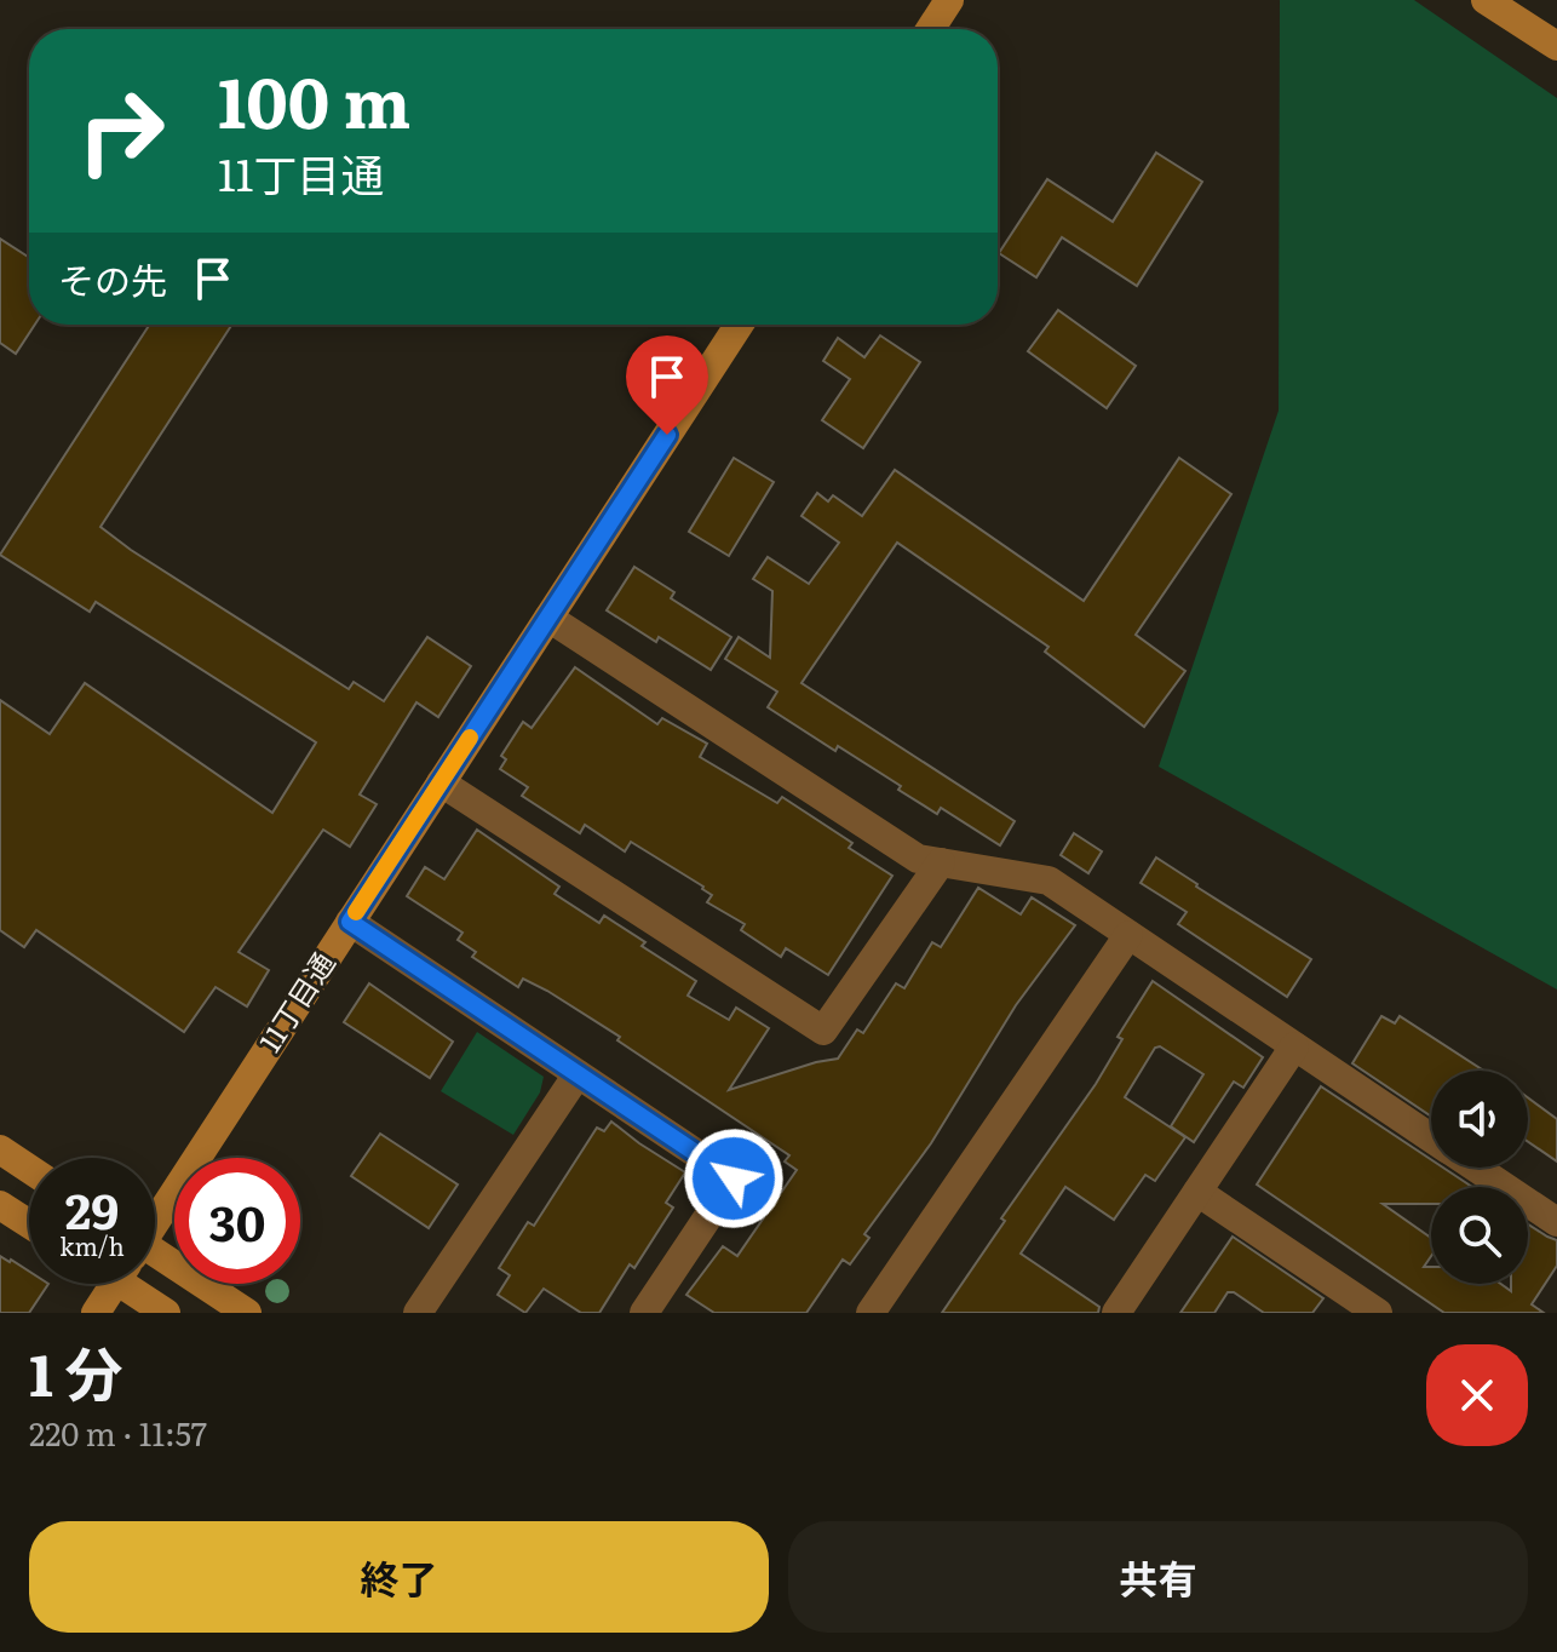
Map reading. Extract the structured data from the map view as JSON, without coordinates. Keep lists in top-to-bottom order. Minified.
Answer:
{"streets":{"street":["11丁目通"]},"page":{"turn":["100 m","11丁目通"],"then":"その先","speed":"29 km/h","limit":"30","heading":["1 分","220 m · 11:57"],"buttons":["終了","共有"]}}
